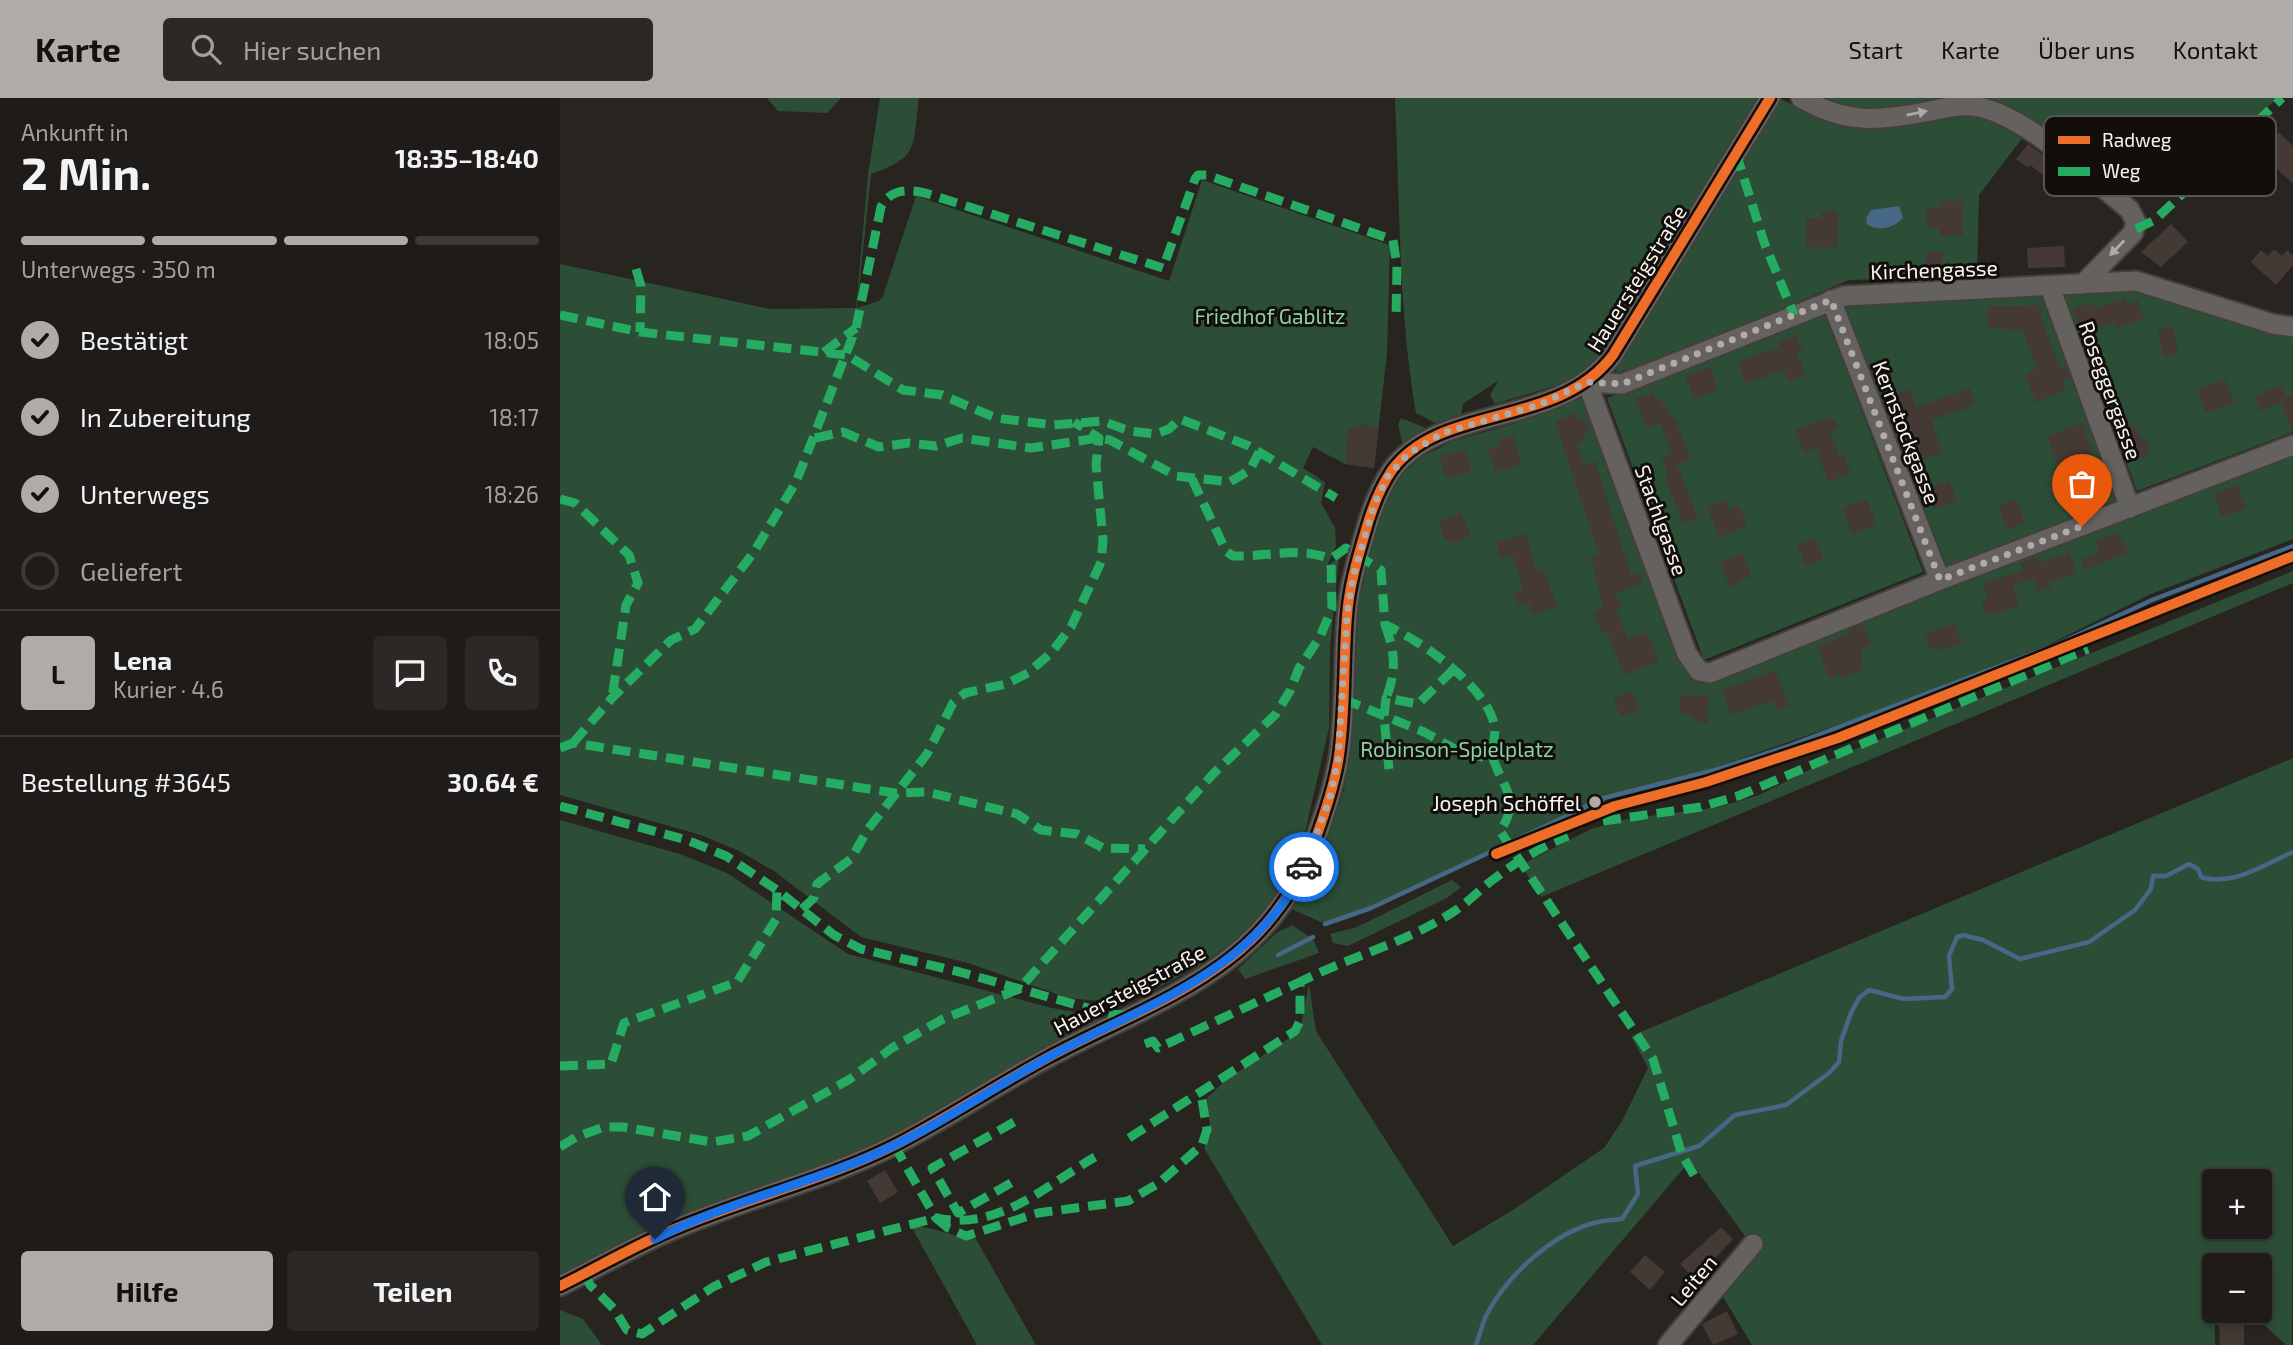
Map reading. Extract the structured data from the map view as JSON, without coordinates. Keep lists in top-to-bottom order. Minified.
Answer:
{"streets":{"street":["Kirchengasse","Hauersteigstraße","Roseggergasse","Kernstockgasse","Stachlgasse","Leiten"]},"crossings":[["Kirchengasse","Hauersteigstraße"],["Kirchengasse","Roseggergasse"],["Kirchengasse","Kernstockgasse"],["Kirchengasse","Stachlgasse"],["Hauersteigstraße","Stachlgasse"],["Kernstockgasse","Stachlgasse"]],"parks":["Friedhof Gablitz","Robinson-Spielplatz"],"places":["Joseph Schöffel"],"legend":["Radweg","Weg"],"page":{"header":"Karte","search":"Hier suchen","nav":["Start","Karte","Über uns","Kontakt"],"heading":["2 Min.","Ankunft in","18:35–18:40"],"panel":["Lena","Kurier · 4.6","Bestellung #3645","30.64 €"],"bar":"Unterwegs · 350 m","list":[["Bestätigt","18:05"],["In Zubereitung","18:17"],["Unterwegs","18:26"],"Geliefert"],"round":"L","map_buttons":["+","−"],"buttons":["Hilfe","Teilen"]}}
